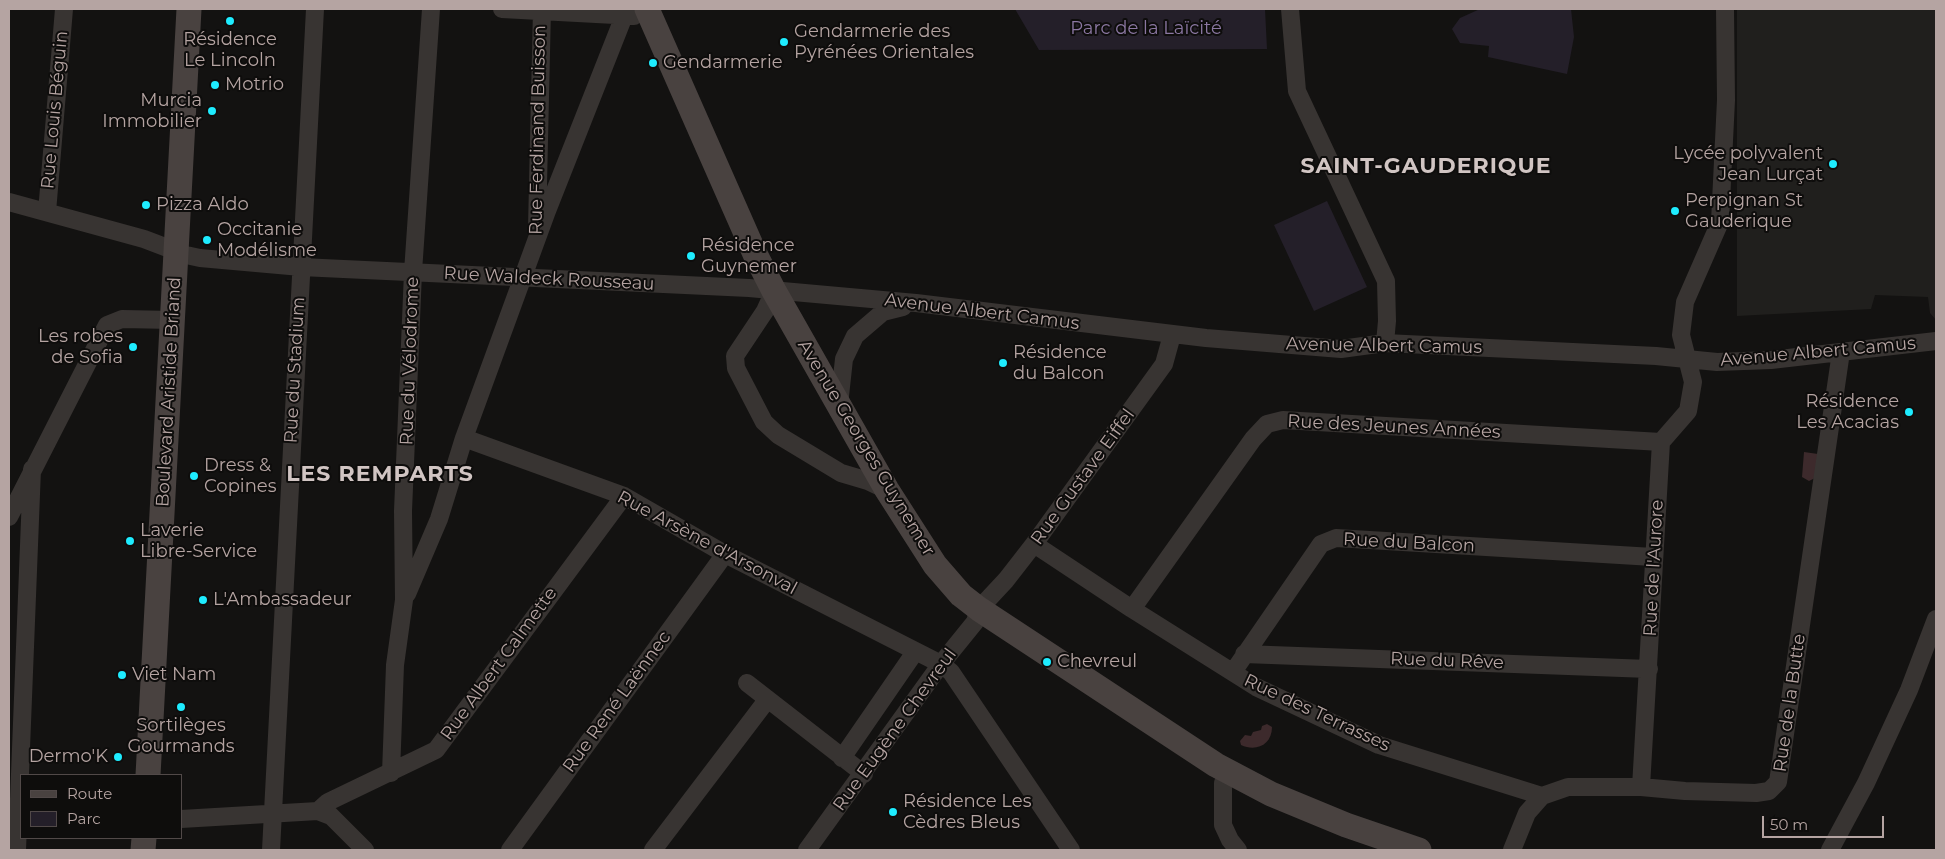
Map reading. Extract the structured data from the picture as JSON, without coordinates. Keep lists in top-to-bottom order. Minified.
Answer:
{"streets":{"street":["Rue Louis Béguin","Rue Ferdinand Buisson","Rue Waldeck Rousseau","Avenue Albert Camus","Rue du Vélodrome","Rue du Stadium","Boulevard Aristide Briand","Rue des Jeunes Années","Avenue Georges Guynemer","Rue Gustave Eiffel","Rue Arsène d'Arsonval","Rue du Balcon","Rue de l'Aurore","Rue du Rêve","Rue Albert Calmette","Rue René Laënnec","Rue de la Butte","Rue des Terrasses","Rue Eugène Chevreul"]},"crossings":[["Rue Louis Béguin","Rue Waldeck Rousseau"],["Rue Ferdinand Buisson","Rue Waldeck Rousseau"],["Rue Ferdinand Buisson","Rue du Vélodrome"],["Rue Ferdinand Buisson","Rue Arsène d'Arsonval"],["Rue Waldeck Rousseau","Avenue Albert Camus"],["Rue Waldeck Rousseau","Rue du Vélodrome"],["Rue Waldeck Rousseau","Rue du Stadium"],["Rue Waldeck Rousseau","Boulevard Aristide Briand"],["Rue Waldeck Rousseau","Avenue Georges Guynemer"],["Avenue Albert Camus","Avenue Georges Guynemer"],["Avenue Albert Camus","Rue Gustave Eiffel"],["Avenue Albert Camus","Rue de la Butte"],["Rue du Vélodrome","Rue Albert Calmette"],["Rue des Jeunes Années","Rue de l'Aurore"],["Rue des Jeunes Années","Rue des Terrasses"],["Avenue Georges Guynemer","Rue Gustave Eiffel"],["Avenue Georges Guynemer","Rue Eugène Chevreul"],["Rue Gustave Eiffel","Rue des Terrasses"],["Rue Gustave Eiffel","Rue Eugène Chevreul"],["Rue Arsène d'Arsonval","Rue Albert Calmette"],["Rue Arsène d'Arsonval","Rue René Laënnec"],["Rue Arsène d'Arsonval","Rue Eugène Chevreul"],["Rue du Balcon","Rue de l'Aurore"],["Rue du Balcon","Rue du Rêve"],["Rue du Balcon","Rue des Terrasses"],["Rue de l'Aurore","Rue du Rêve"],["Rue de l'Aurore","Rue de la Butte"],["Rue de la Butte","Rue des Terrasses"]],"districts":["SAINT-GAUDERIQUE","LES REMPARTS"],"parks":["Parc de la Laïcité"],"places":["Résidence Le Lincoln","Gendarmerie des Pyrénées Orientales","Gendarmerie","Motrio","Murcia Immobilier","Lycée polyvalent Jean Lurçat","Pizza Aldo","Perpignan St Gauderique","Occitanie Modélisme","Résidence Guynemer","Les robes de Sofia","Résidence du Balcon","Résidence Les Acacias","Dress & Copines","Laverie Libre-Service","L'Ambassadeur","Chevreul","Viet Nam","Sortilèges Gourmands","Dermo'K","Résidence Les Cèdres Bleus"],"legend":["Route","Parc"],"scale_bar":"50 m"}
